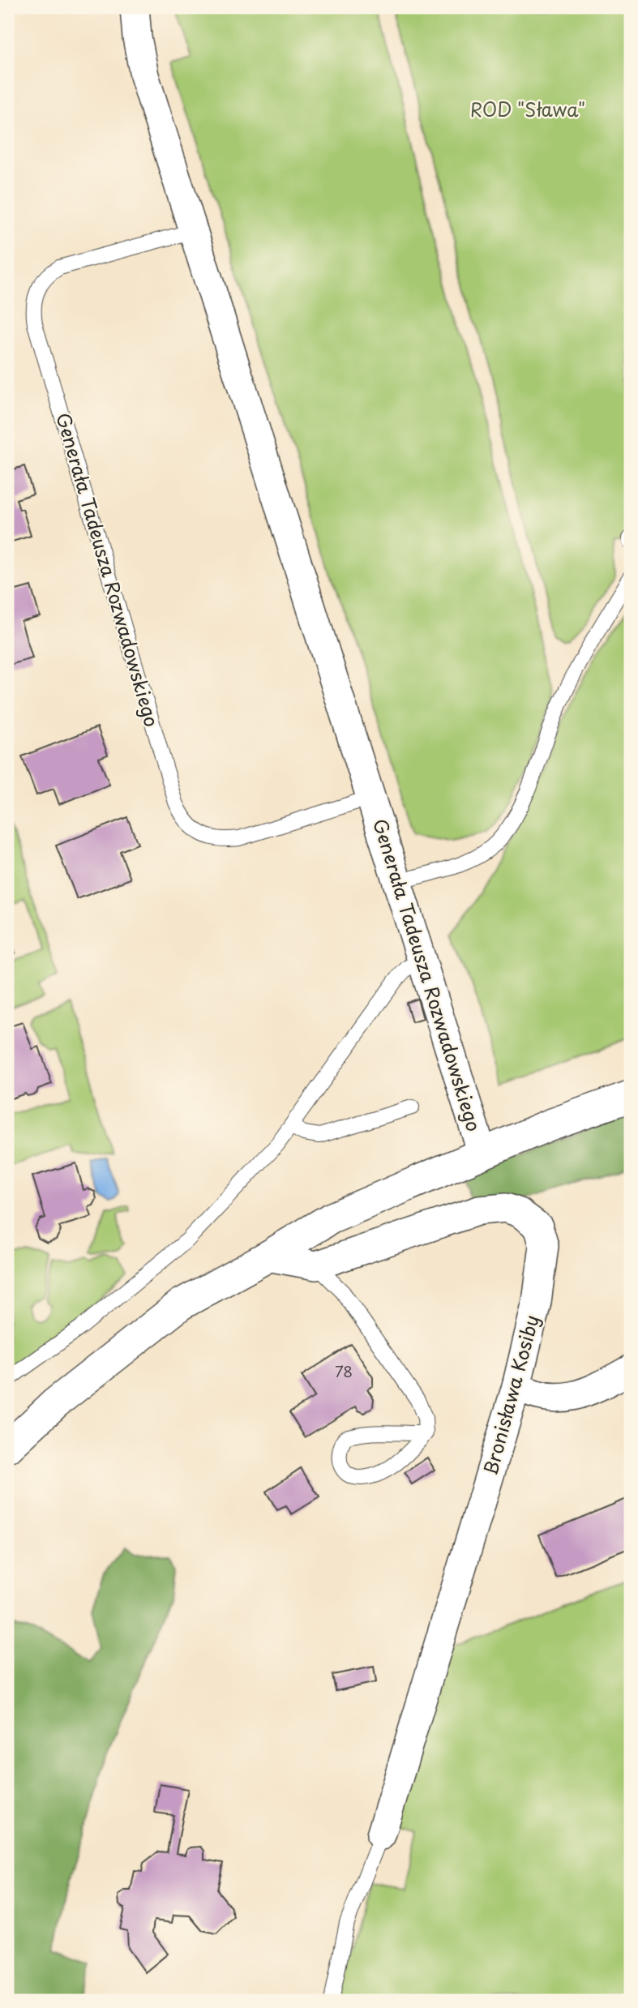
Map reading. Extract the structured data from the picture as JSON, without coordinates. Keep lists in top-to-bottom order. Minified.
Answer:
{"streets":{"street":["Generała Tadeusza Rozwadowskiego","Bronisława Kosiby"]},"parks":["ROD \"Sława\""],"house_numbers":["78"]}
